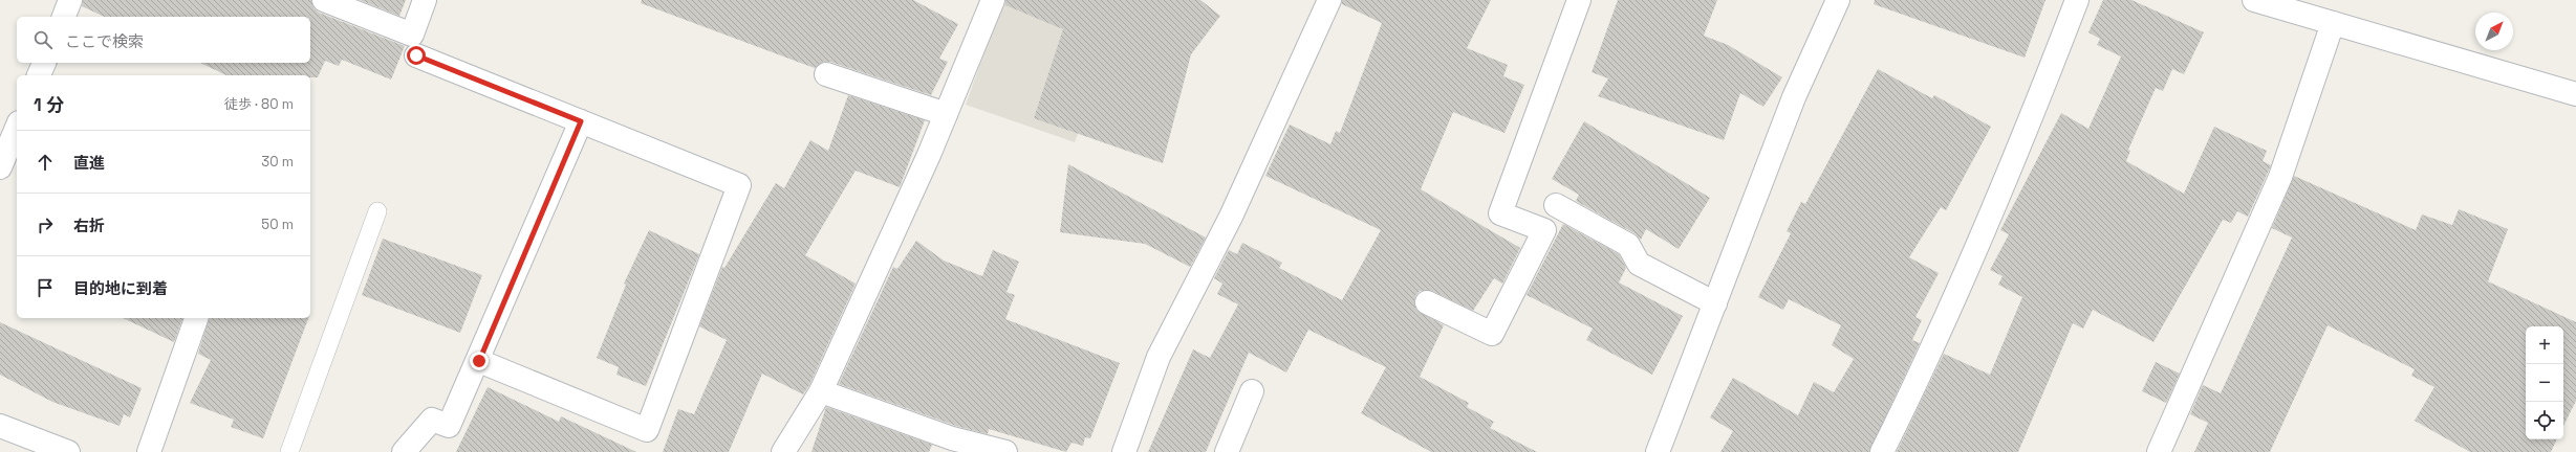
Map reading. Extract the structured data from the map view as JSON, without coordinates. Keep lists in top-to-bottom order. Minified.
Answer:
{"north":"top right","page":{"search":"ここで検索","heading":["1 分","徒歩 · 80 m"],"list":[["直進","30 m"],["右折","50 m"],"目的地に到着"],"map_buttons":["+","−"]}}
